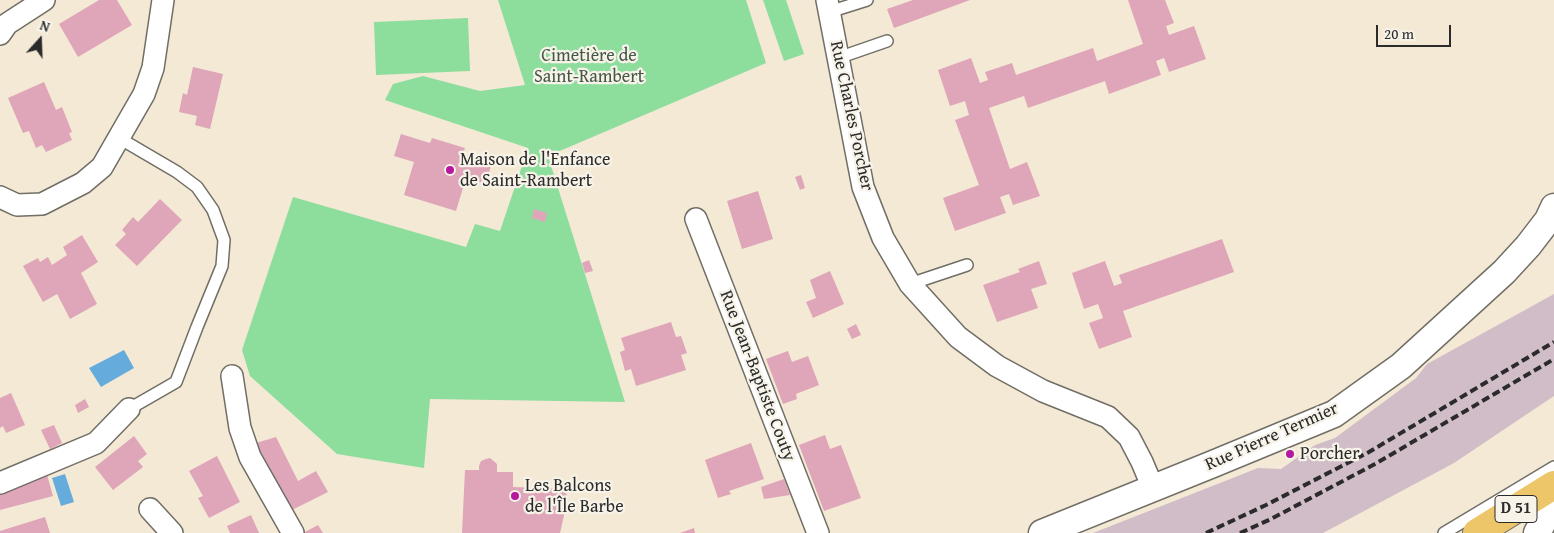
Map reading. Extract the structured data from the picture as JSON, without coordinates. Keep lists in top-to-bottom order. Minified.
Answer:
{"streets":{"main road":["D 51"],"street":["Rue Charles Porcher","Rue Jean-Baptiste Couty","Rue Pierre Termier"]},"crossings":[["Rue Charles Porcher","Rue Pierre Termier"]],"parks":["Cimetière de Saint-Rambert"],"places":["Maison de l'Enfance de Saint-Rambert","Porcher","Les Balcons de l'Île Barbe"],"scale_bar":"20 m","north":"top"}
